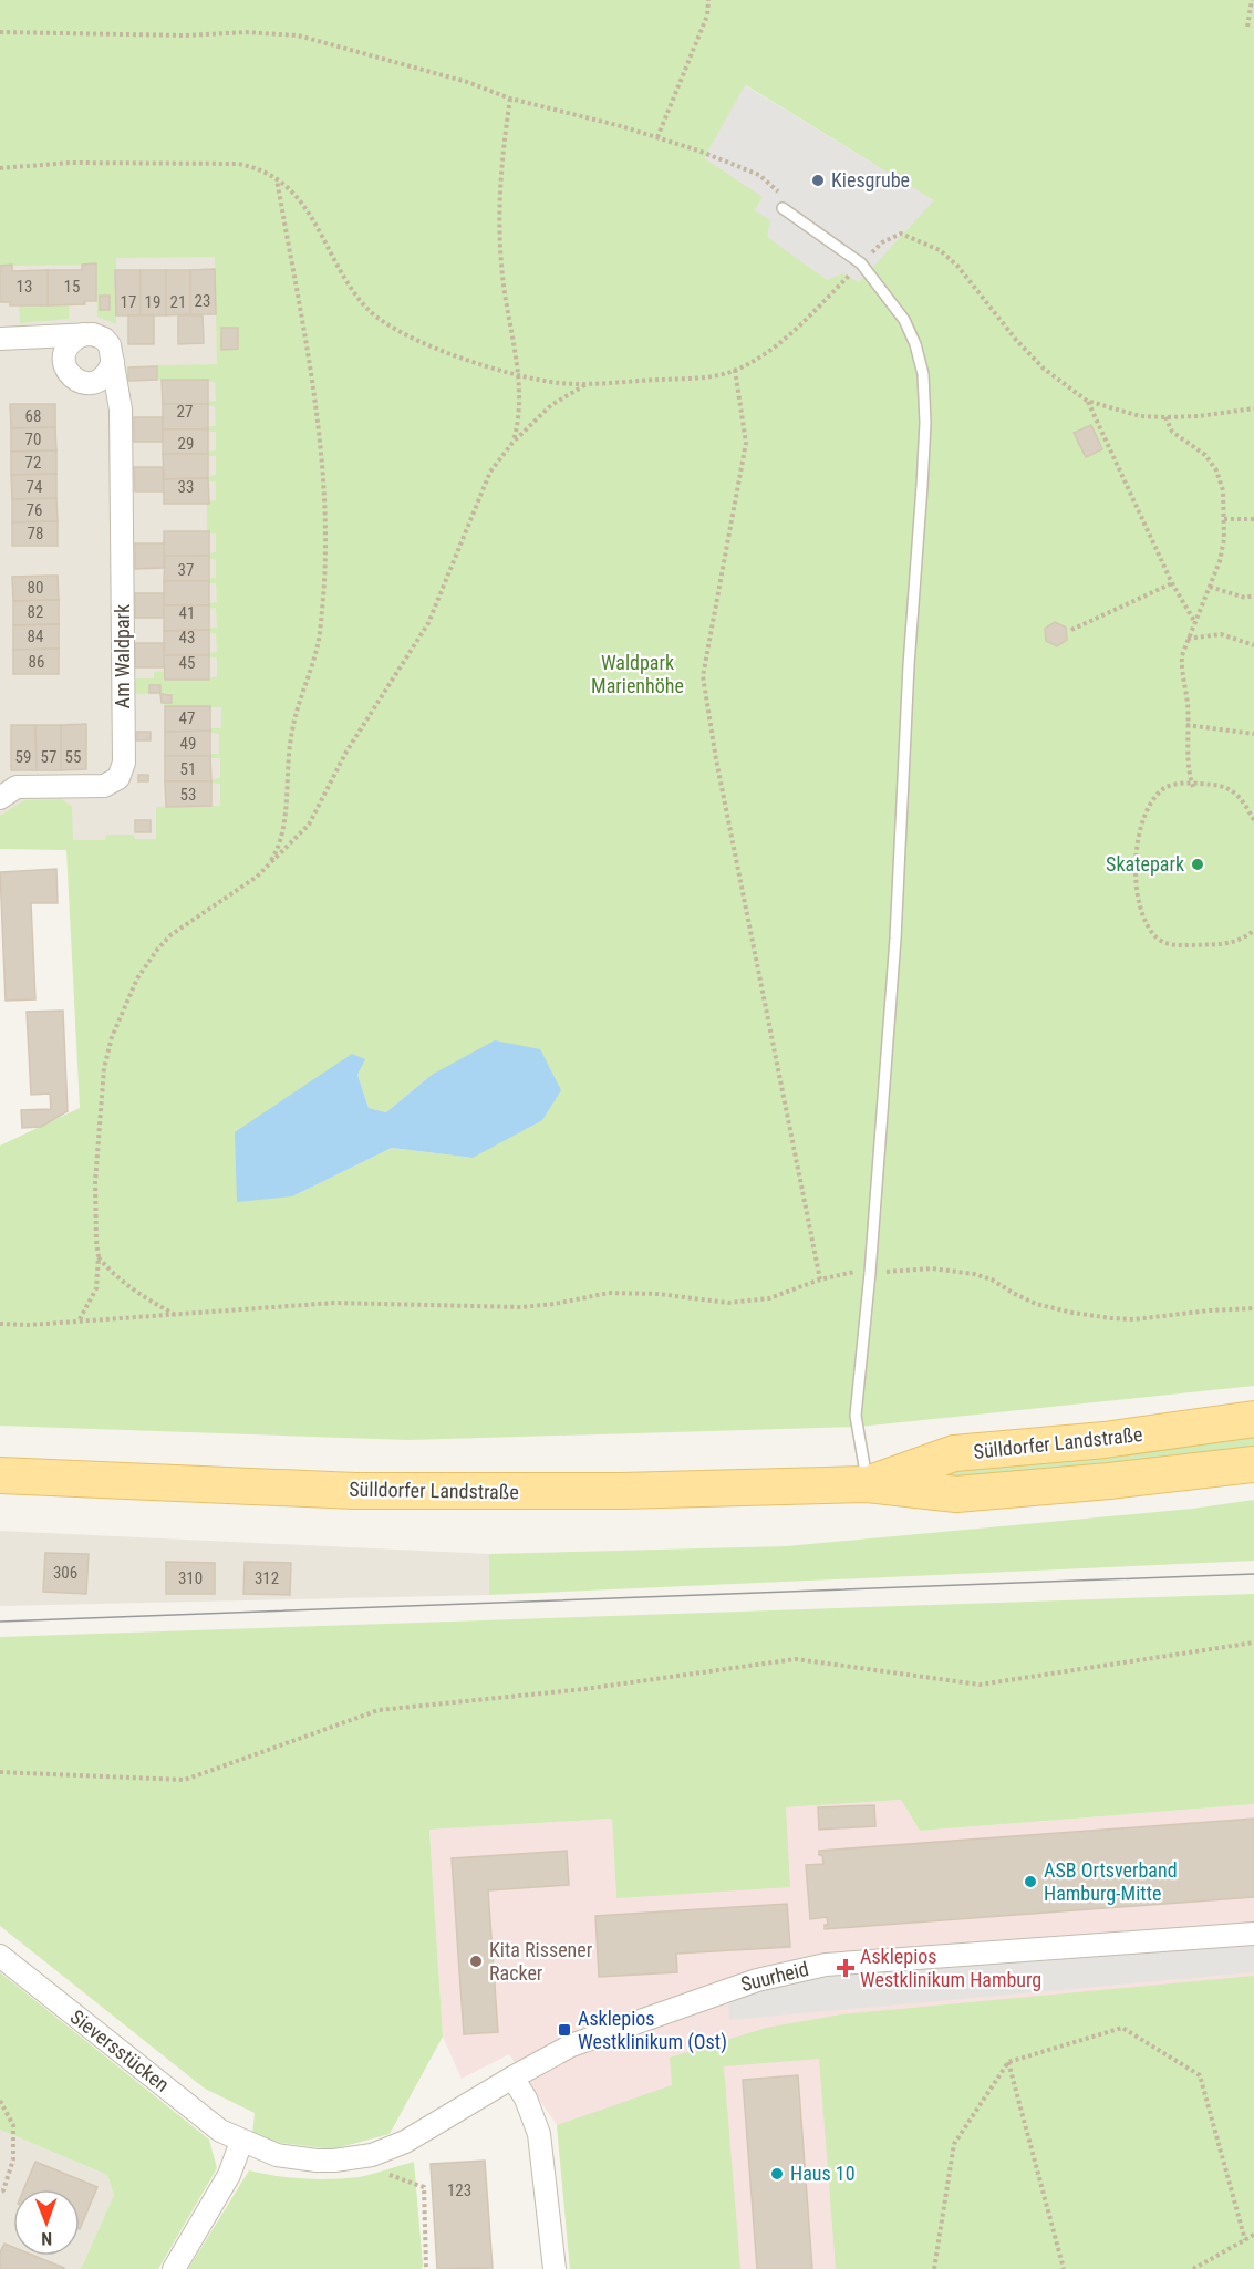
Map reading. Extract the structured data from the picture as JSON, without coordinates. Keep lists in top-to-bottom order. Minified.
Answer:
{"streets":{"main road":["Sülldorfer Landstraße"],"street":["Am Waldpark","Suurheid","Sieversstücken"]},"crossings":[["Suurheid","Sieversstücken"]],"parks":["Waldpark Marienhöhe"],"places":{"other":["Kiesgrube","Skatepark","ASB Ortsverband Hamburg-Mitte","Kita Rissener Racker","Haus 10"],"health":["Asklepios Westklinikum Hamburg"],"transit":["Asklepios Westklinikum (Ost)"]},"house_numbers":["13","15","23","17","19","21","27","68","70","29","72","74","33","76","78","37","80","82","41","84","43","86","45","47","49","59","57","55","51","53","306","310","312","123"],"north":"bottom"}
